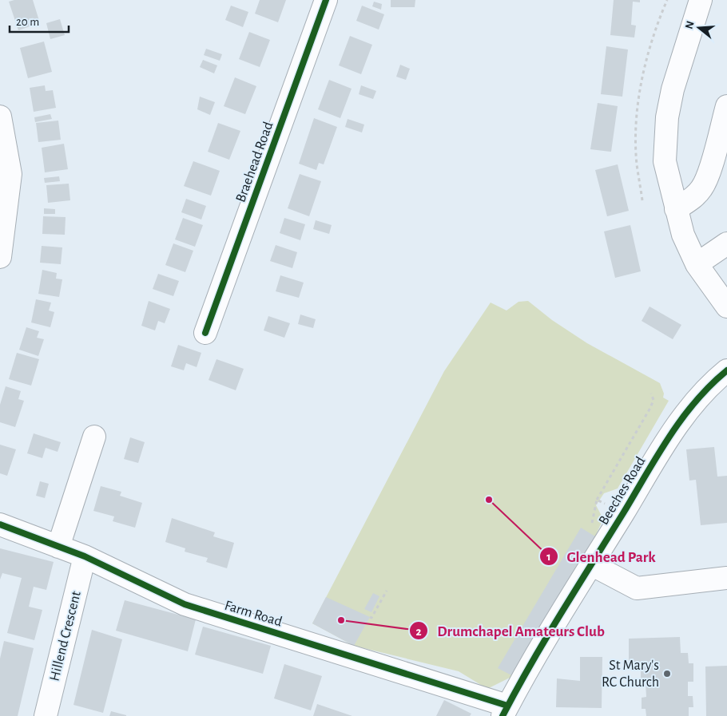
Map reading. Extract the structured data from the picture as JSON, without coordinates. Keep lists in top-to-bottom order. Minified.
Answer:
{"streets":{"street":["Braehead Road","Beeches Road","Farm Road","Hillend Crescent"]},"crossings":[["Beeches Road","Farm Road"],["Farm Road","Hillend Crescent"]],"places":["Glenhead Park","Drumchapel Amateurs Club","St Mary's RC Church"],"scale_bar":"20 m","north":"left"}
